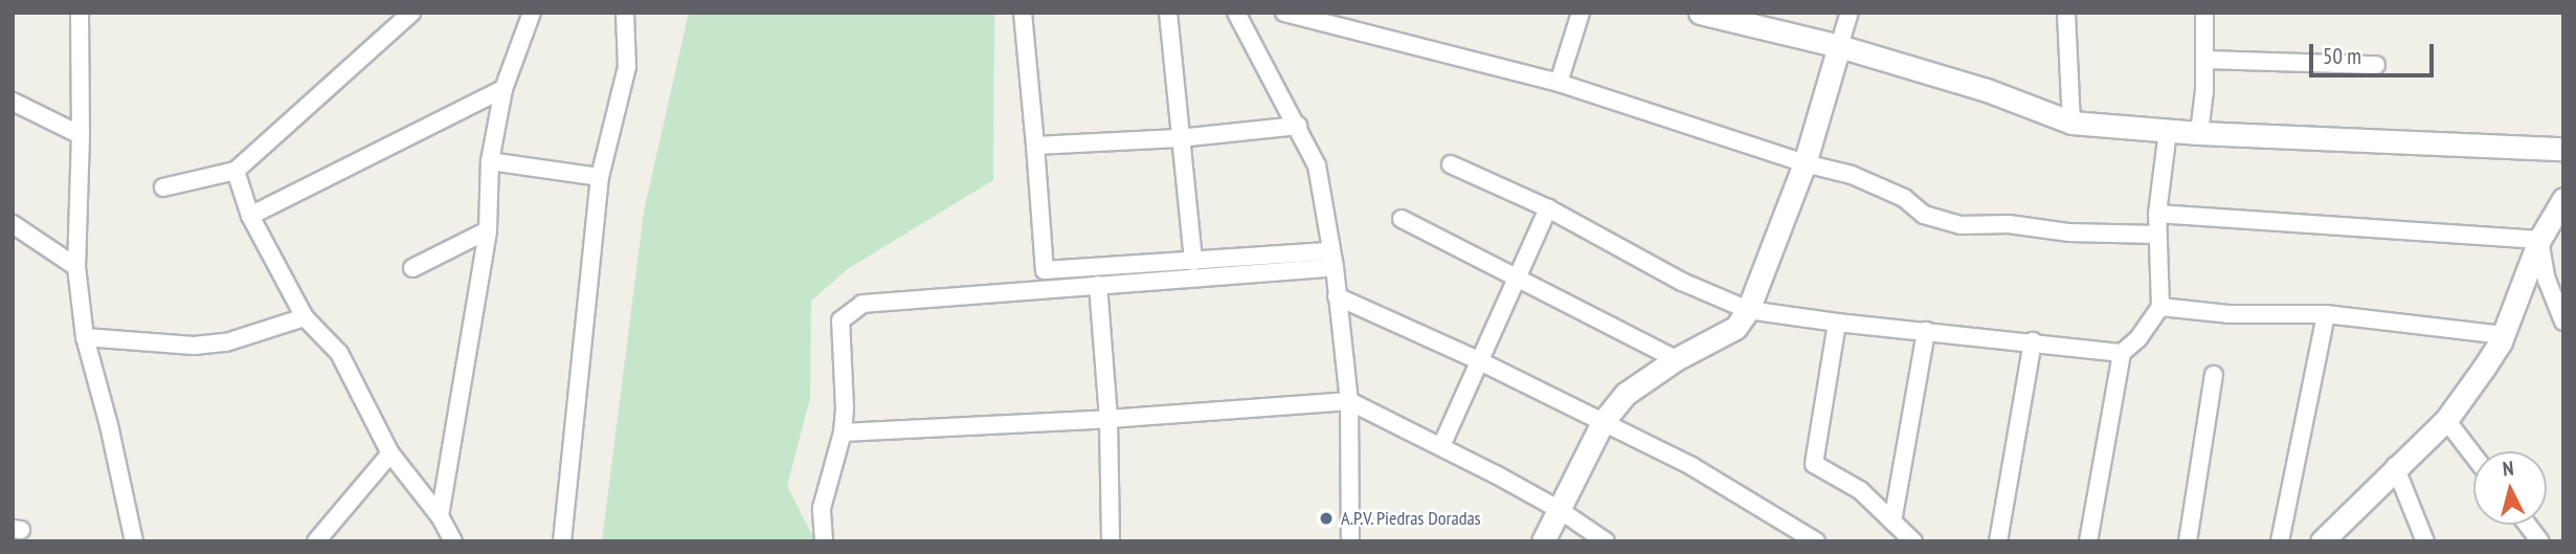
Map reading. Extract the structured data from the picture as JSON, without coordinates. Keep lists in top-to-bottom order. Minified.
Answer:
{"places":["A.P.V. Piedras Doradas"],"scale_bar":"50 m","north":"top"}
